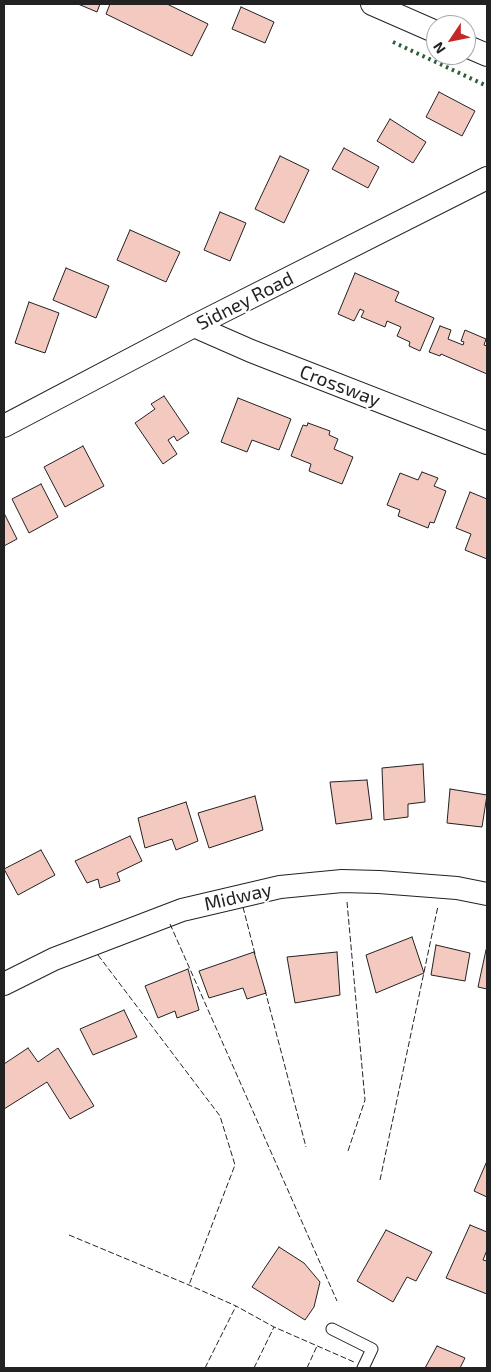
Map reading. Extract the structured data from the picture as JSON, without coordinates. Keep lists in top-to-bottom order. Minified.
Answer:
{"streets":{"street":["Sidney Road","Crossway","Midway"]},"crossings":[["Sidney Road","Crossway"]],"north":"bottom left"}
